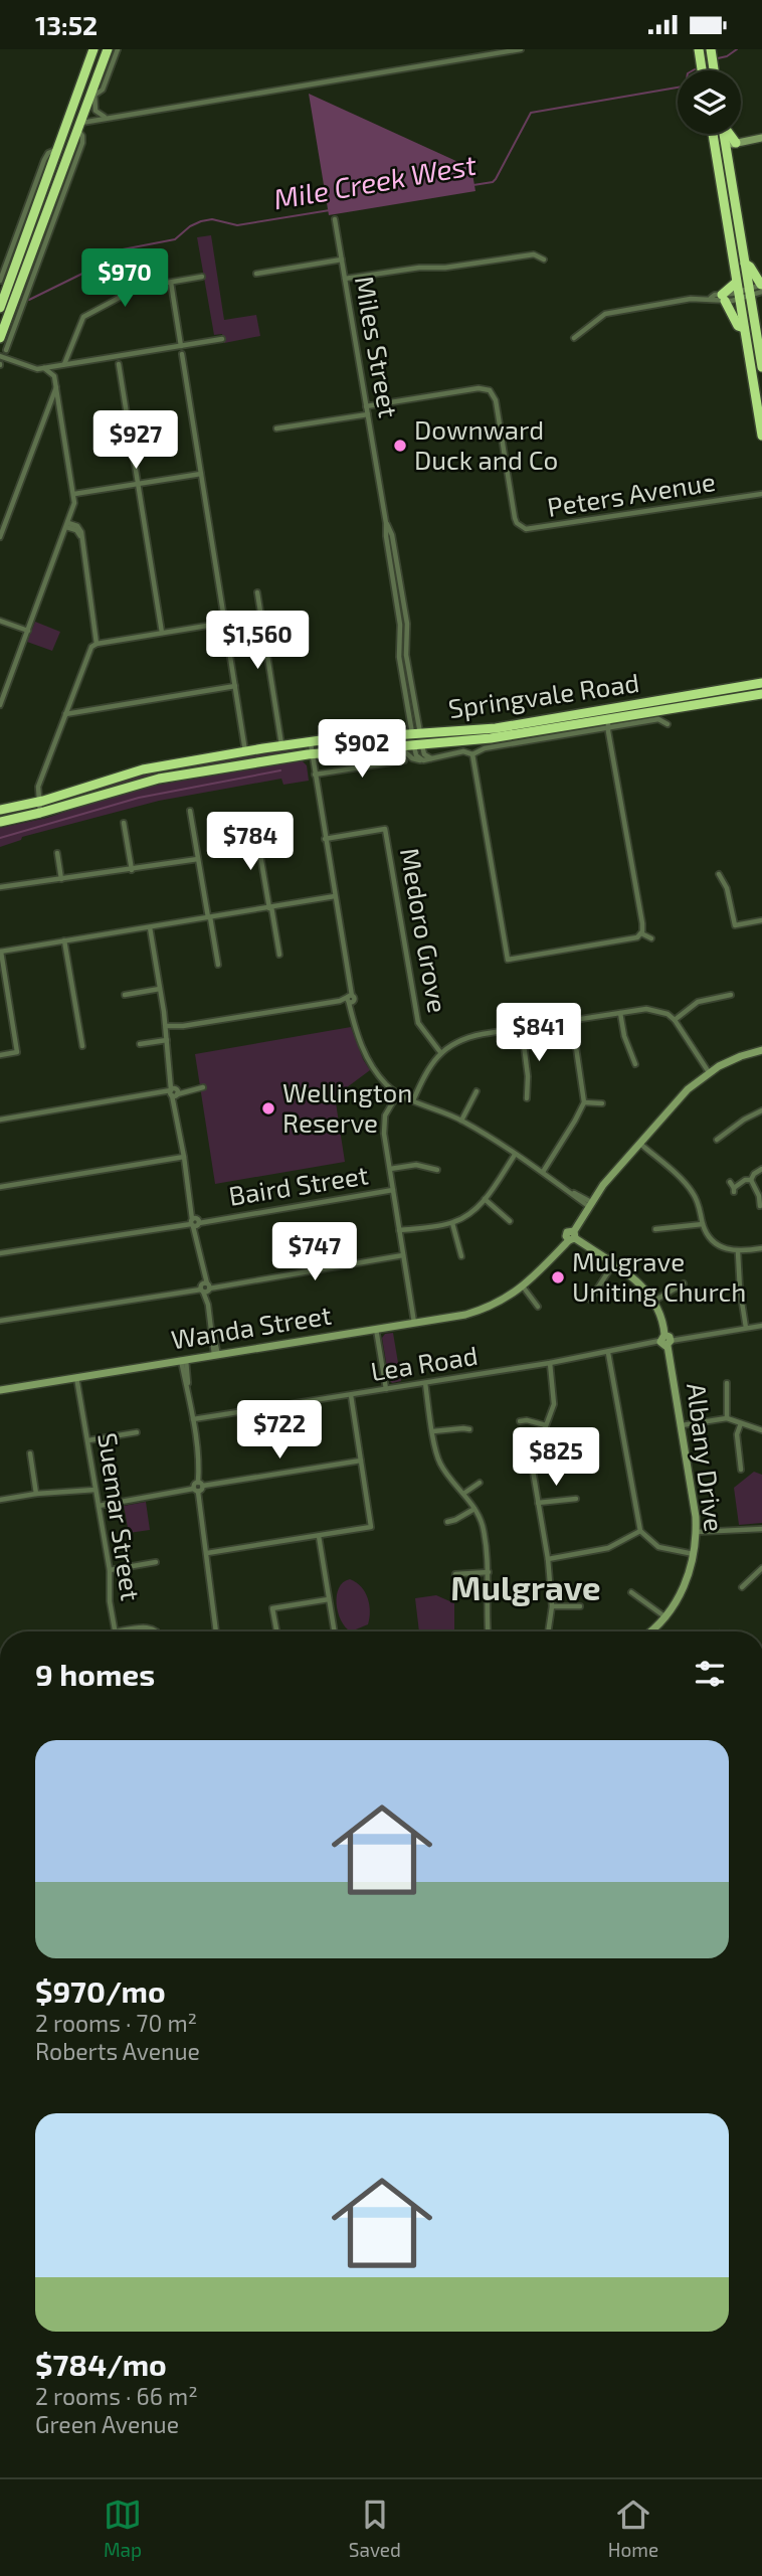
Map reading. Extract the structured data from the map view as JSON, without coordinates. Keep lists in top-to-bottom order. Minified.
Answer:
{"streets":{"highway":["Springvale Road"],"street":["Miles Street","Peters Avenue","Medoro Grove","Baird Street","Wanda Street","Lea Road","Albany Drive","Suemar Street"]},"crossings":[["Miles Street","Peters Avenue"],["Miles Street","Springvale Road"],["Wanda Street","Suemar Street"],["Lea Road","Albany Drive"]],"districts":["Mulgrave"],"water":["Mile Creek West"],"places":["Downward Duck and Co","Wellington Reserve","Mulgrave Uniting Church"],"page":{"status":"13:52","price":["$970","$927","$1,560","$902","$784","$841","$747","$722","$825"],"heading":"9 homes","list":[{"name":"$970/mo","note":"2 rooms · 70 m² · Roberts Avenue"},{"name":"$784/mo","note":"2 rooms · 66 m² · Green Avenue"}],"tabs":["Map","Saved","Home"]}}
